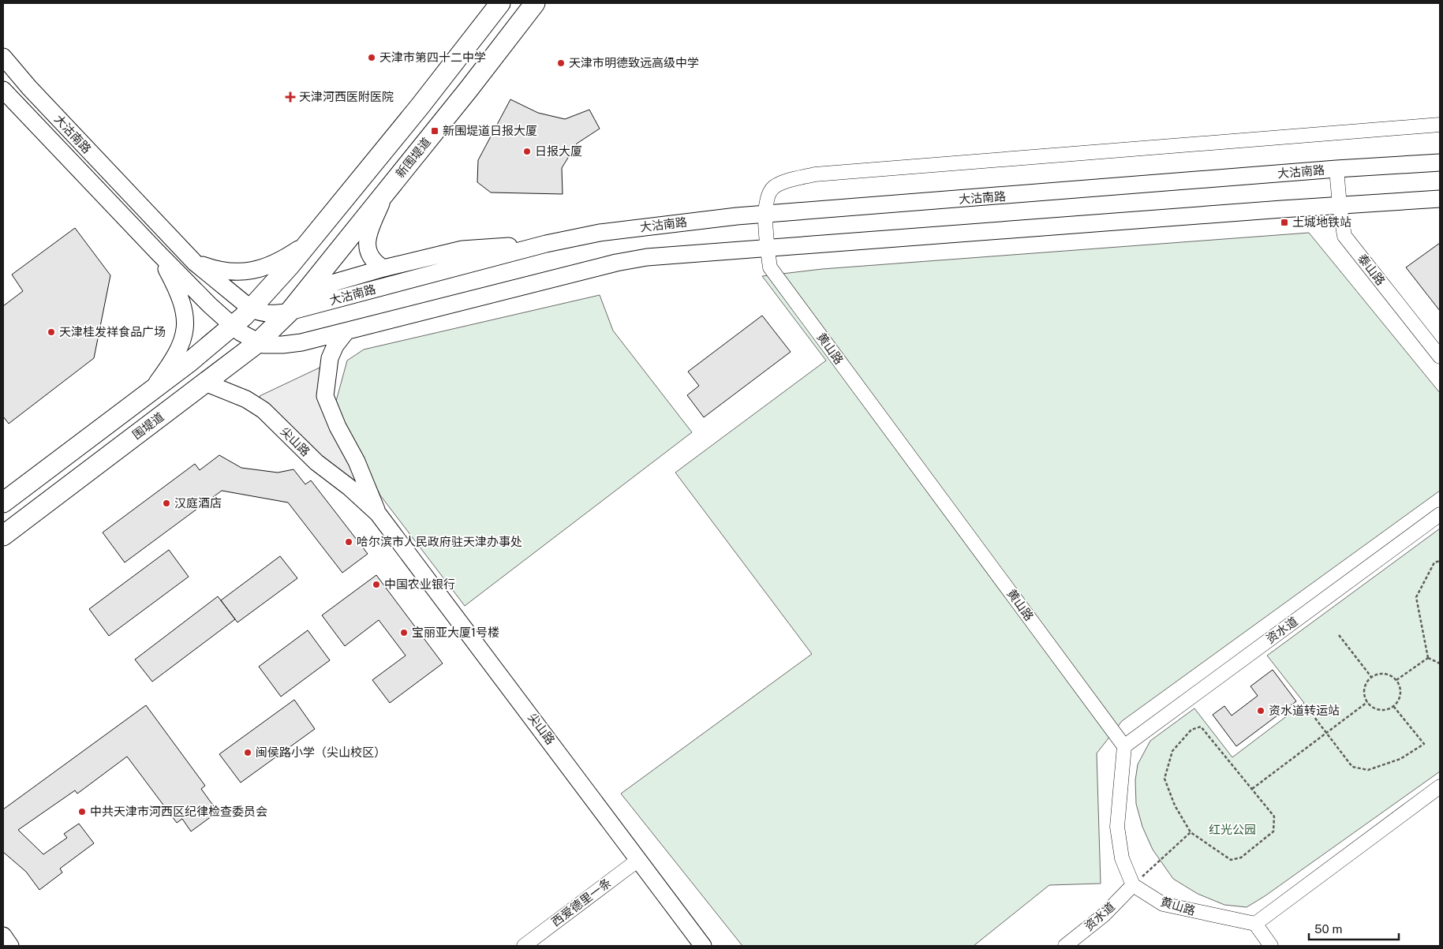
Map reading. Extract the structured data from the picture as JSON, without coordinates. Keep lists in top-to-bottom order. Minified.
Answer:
{"streets":{"highway":["新围堤道","围堤道"],"main road":["大沽南路","尖山路"],"street":["泰山路","黄山路","资水道","西爱德里一条"]},"crossings":[["大沽南路","新围堤道"],["大沽南路","泰山路"],["大沽南路","黄山路"],["大沽南路","围堤道"],["新围堤道","围堤道"],["黄山路","资水道"],["围堤道","尖山路"],["尖山路","西爱德里一条"]],"parks":["红光公园"],"places":{"other":["天津市第四十二中学","天津市明德致远高级中学","日报大厦","天津桂发祥食品广场","汉庭酒店","哈尔滨市人民政府驻天津办事处","中国农业银行","宝丽亚大厦1号楼","资水道转运站","闽侯路小学（尖山校区）","中共天津市河西区纪律检查委员会"],"health":["天津河西医附医院"],"transit":["新围堤道日报大厦","土城地铁站"]},"scale_bar":"50 m"}
